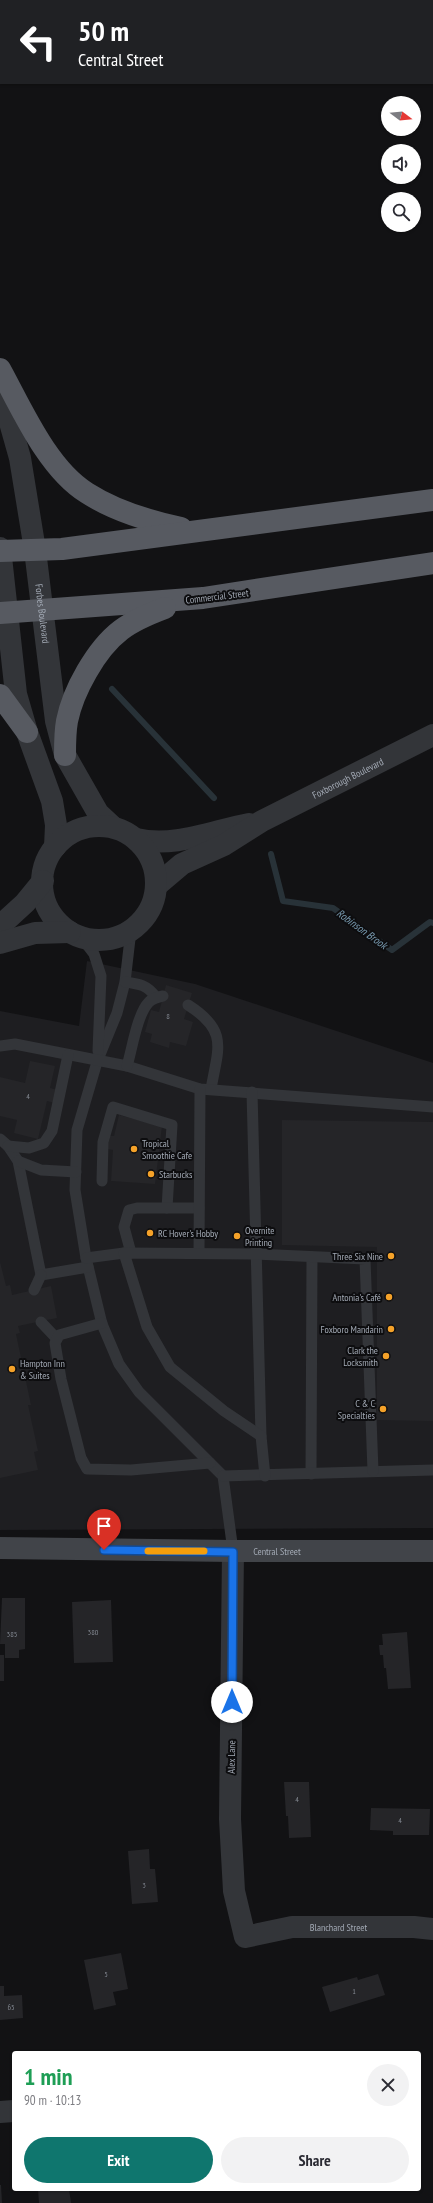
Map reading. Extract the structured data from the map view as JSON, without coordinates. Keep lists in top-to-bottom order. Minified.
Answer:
{"streets":{"highway":["Commercial Street"],"main road":["Central Street"],"street":["Forbes Boulevard","Foxborough Boulevard","Alex Lane","Blanchard Street"]},"crossings":[["Commercial Street","Forbes Boulevard"],["Forbes Boulevard","Foxborough Boulevard"],["Central Street","Alex Lane"],["Alex Lane","Blanchard Street"]],"water":["Robinson Brook"],"places":["Tropical Smoothie Cafe","Starbucks","RC Hover's Hobby","Overnite Printing","Three Six Nine","Antonia's Café","Foxboro Mandarin","Clark the Locksmith","Hampton Inn & Suites","C & C Specialties"],"house_numbers":["8","4","380","385","4","4","3","5","1","65"],"north":"right","page":{"turn":["50 m","Central Street"],"heading":["1 min","90 m · 10:13"],"buttons":["Exit","Share"]}}
